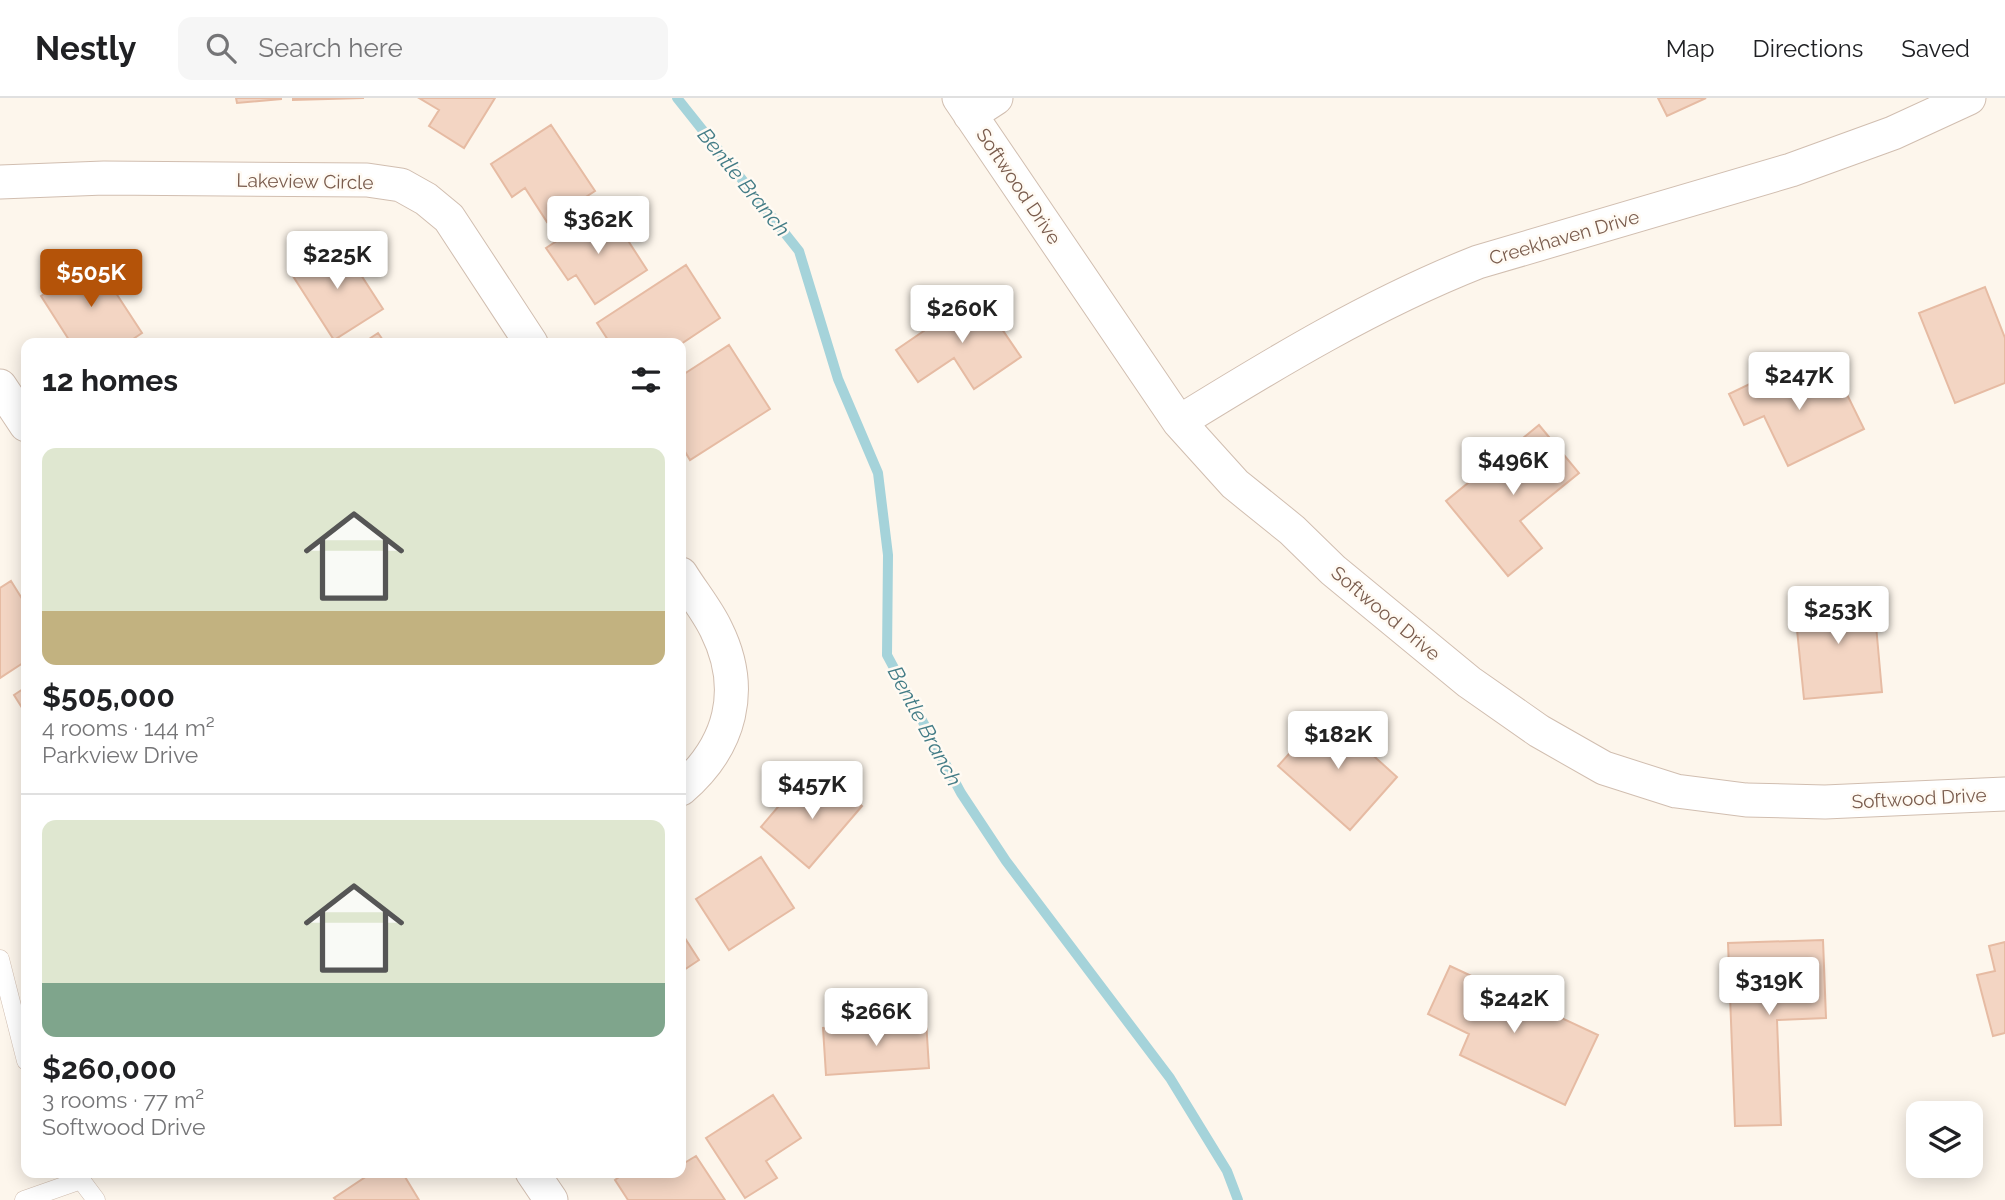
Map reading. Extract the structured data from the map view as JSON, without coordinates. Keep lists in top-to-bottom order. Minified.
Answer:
{"streets":{"street":["Lakeview Circle","Softwood Drive","Creekhaven Drive"]},"crossings":[["Softwood Drive","Creekhaven Drive"]],"water":["Bentle Branch"],"page":{"header":"Nestly","search":"Search here","nav":["Map","Directions","Saved"],"price":["$362K","$225K","$505K","$260K","$247K","$496K","$253K","$182K","$457K","$319K","$242K","$266K"],"heading":"12 homes","list":[{"name":"$505,000","note":"4 rooms · 144 m² · Parkview Drive"},{"name":"$260,000","note":"3 rooms · 77 m² · Softwood Drive"}]}}
